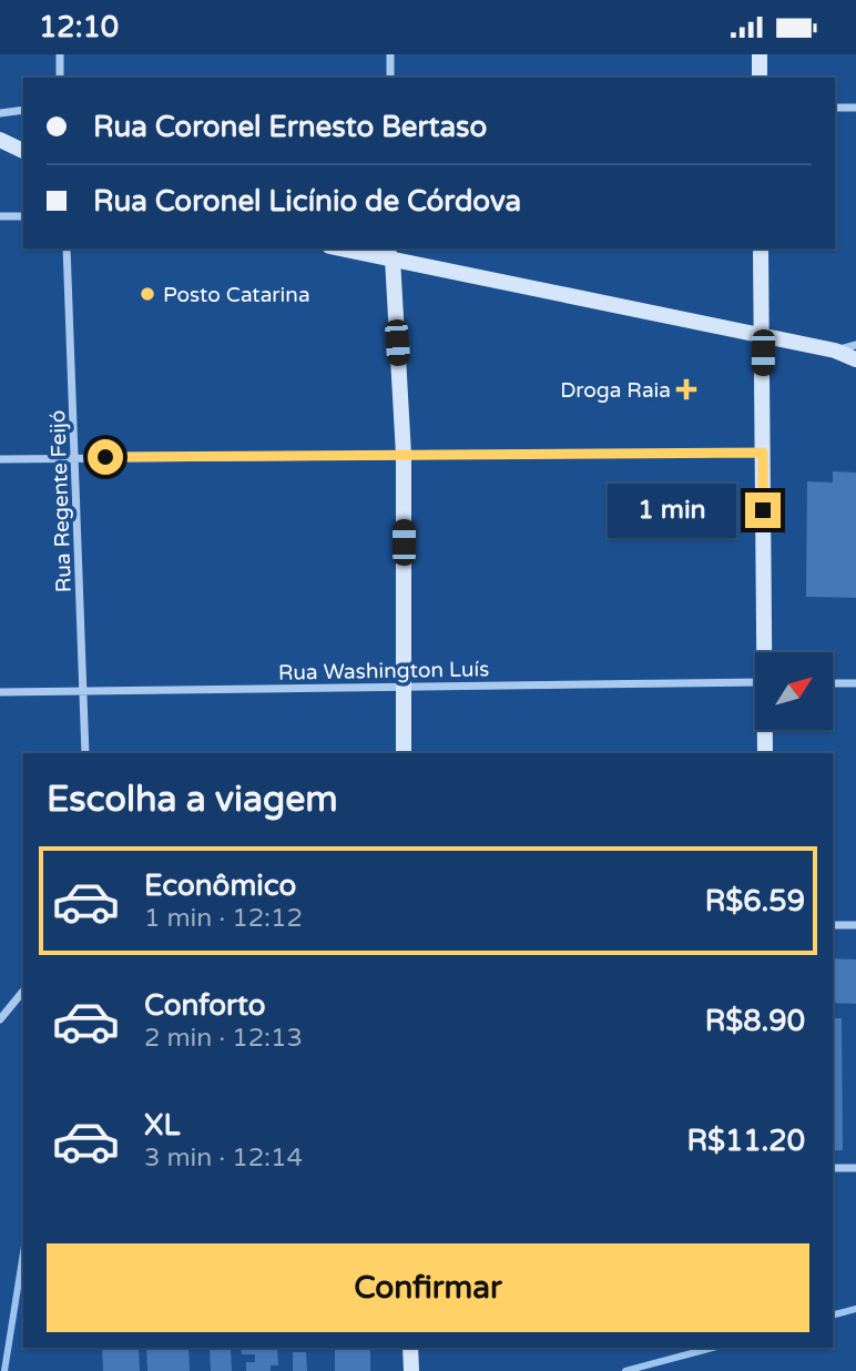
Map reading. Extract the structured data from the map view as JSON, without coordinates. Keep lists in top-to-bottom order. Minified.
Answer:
{"streets":{"street":["Rua Regente Feijó","Rua Washington Luís"]},"crossings":[["Rua Regente Feijó","Rua Washington Luís"]],"places":{"other":["Posto Catarina"],"health":["Droga Raia"]},"north":"top right","page":{"status":"12:10","banner":["Rua Coronel Ernesto Bertaso","Rua Coronel Licínio de Córdova"],"bubble":"1 min","heading":"Escolha a viagem","list":[{"name":"Econômico","note":"1 min · 12:12","value":"R$6.59"},{"name":"Conforto","note":"2 min · 12:13","value":"R$8.90"},{"name":"XL","note":"3 min · 12:14","value":"R$11.20"}],"buttons":"Confirmar"}}
